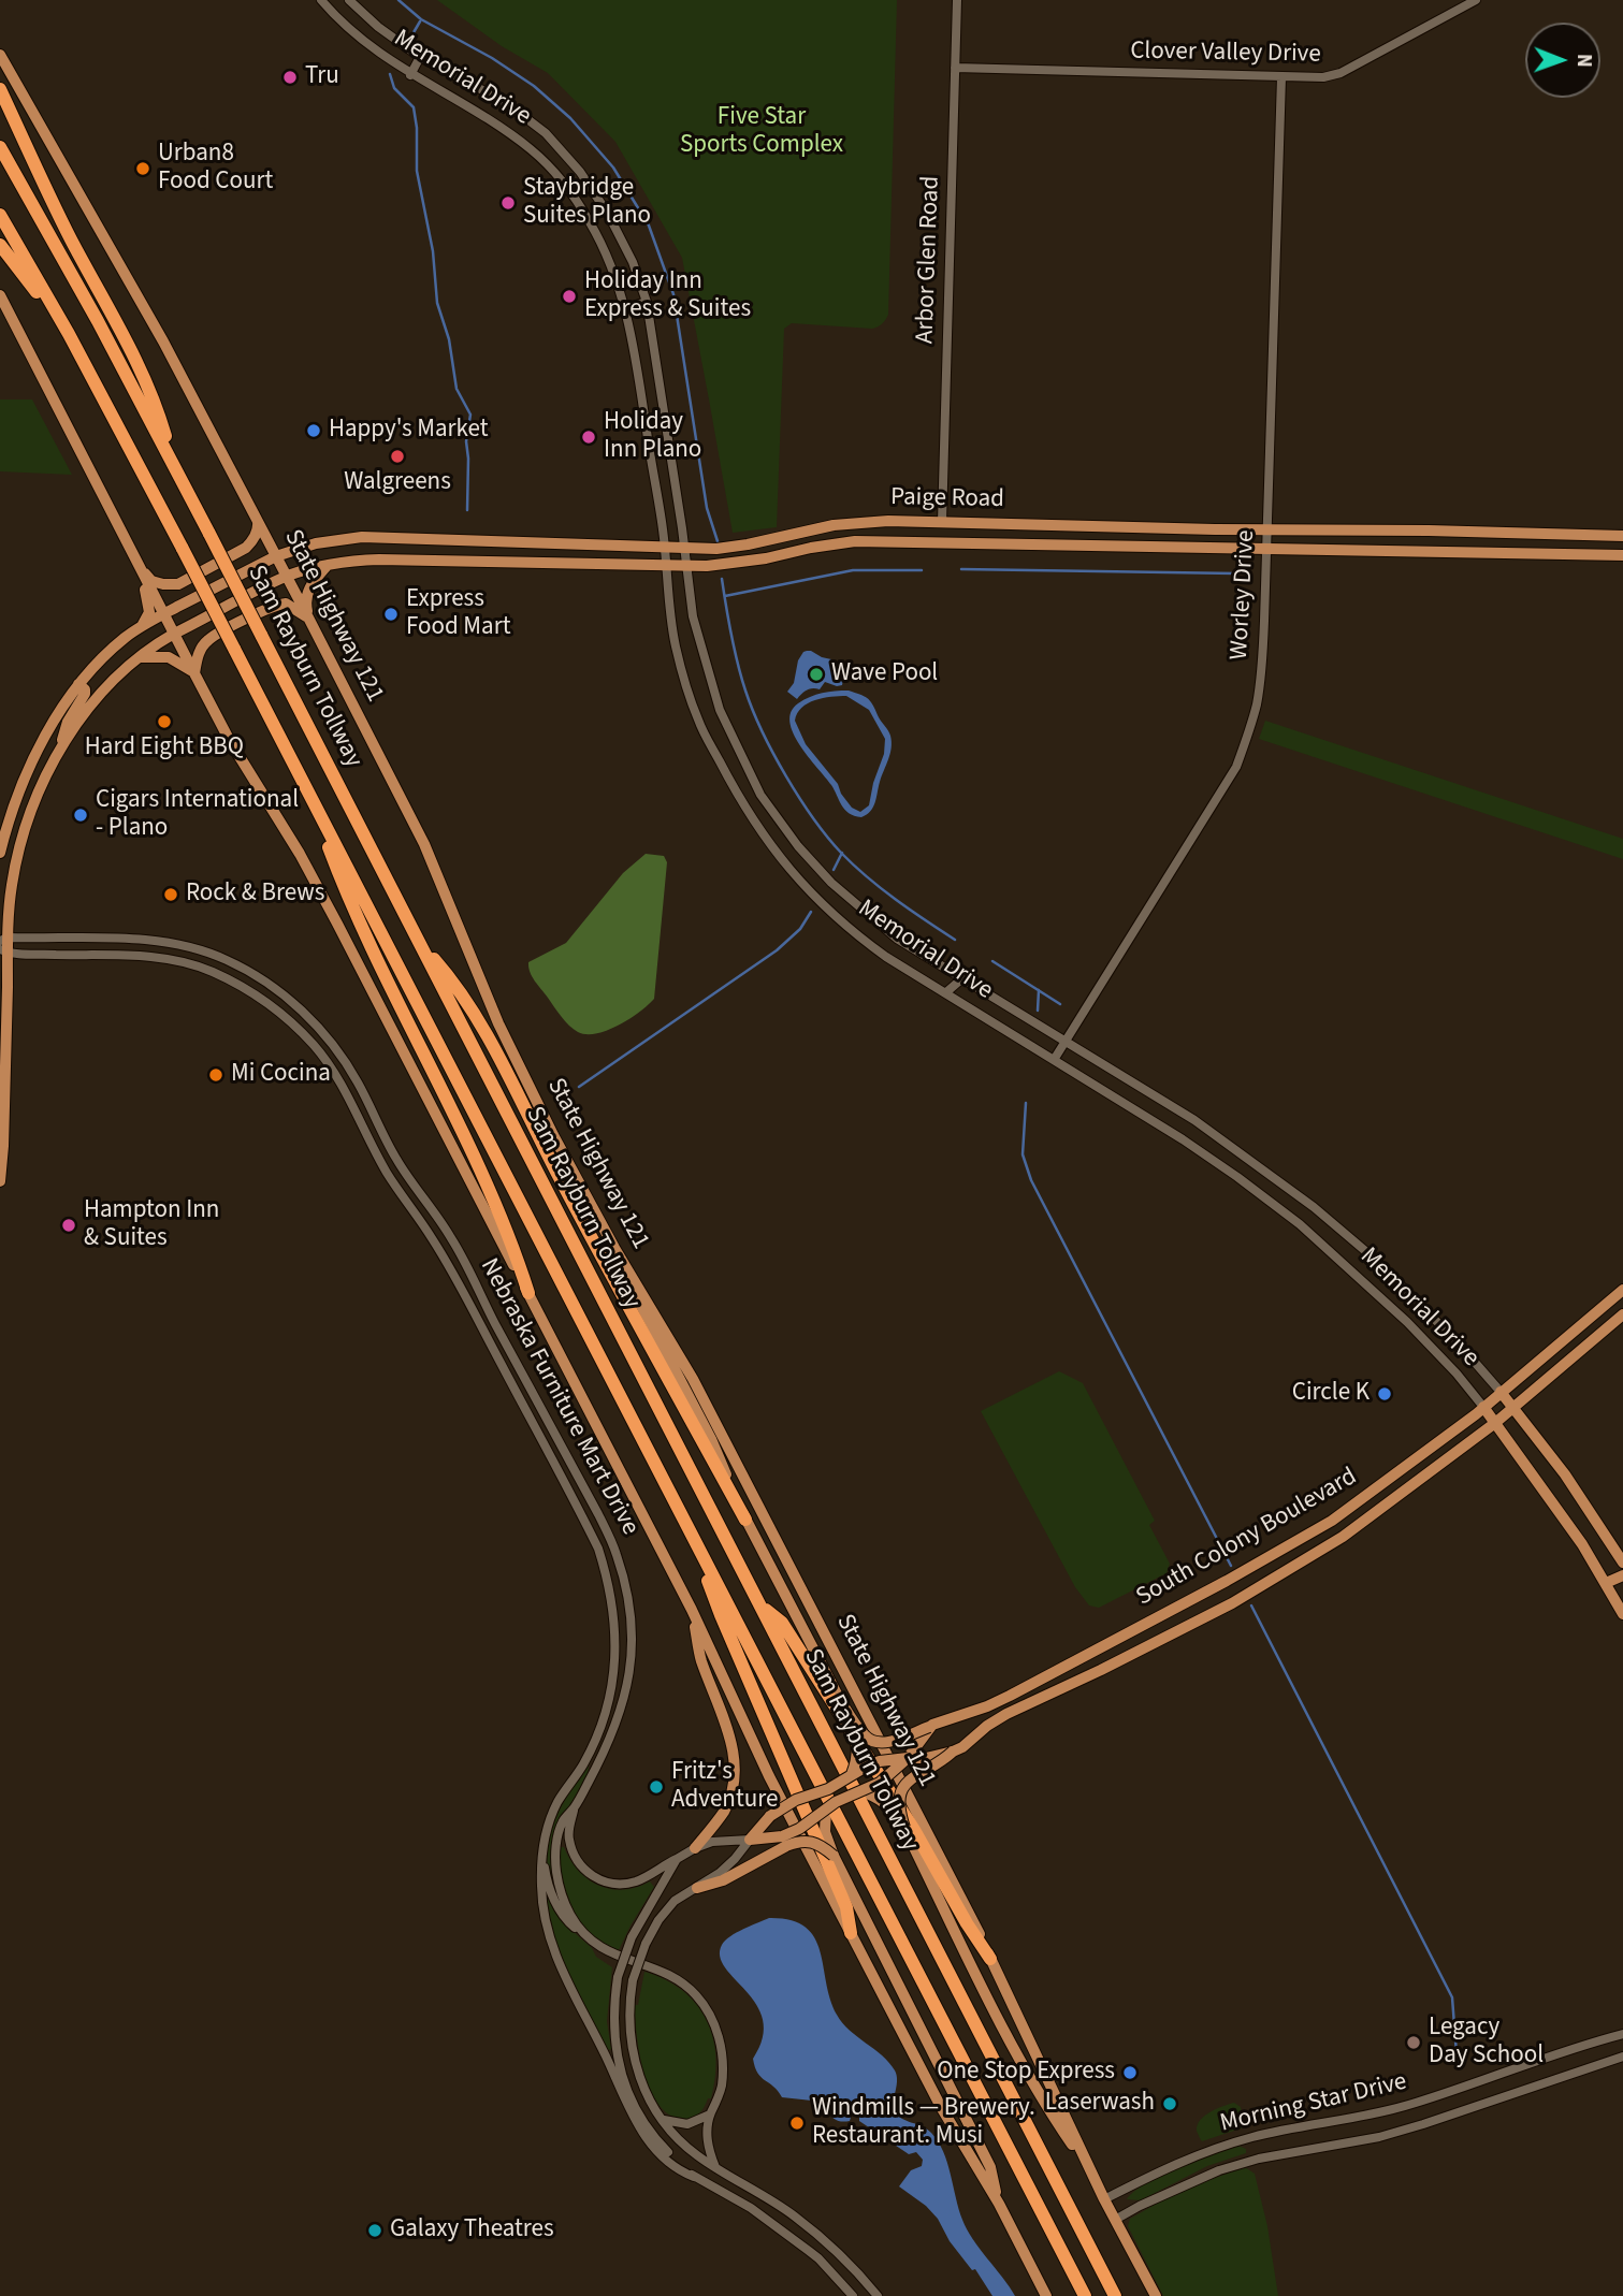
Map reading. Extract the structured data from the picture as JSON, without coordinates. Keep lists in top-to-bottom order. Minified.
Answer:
{"streets":{"highway":["Sam Rayburn Tollway"],"main road":["Memorial Drive","Paige Road","State Highway 121","South Colony Boulevard"],"street":["Clover Valley Drive","Arbor Glen Road","Worley Drive","Nebraska Furniture Mart Drive","Morning Star Drive"]},"crossings":[["Clover Valley Drive","Arbor Glen Road"],["Clover Valley Drive","Worley Drive"],["Memorial Drive","Paige Road"],["Memorial Drive","Worley Drive"],["Memorial Drive","South Colony Boulevard"],["Arbor Glen Road","Paige Road"],["Paige Road","Worley Drive"],["Paige Road","State Highway 121"],["State Highway 121","Morning Star Drive"]],"parks":["Five Star Sports Complex"],"places":["Tru","Urban8 Food Court","Staybridge Suites Plano","Holiday Inn Express & Suites","Happy's Market","Holiday Inn Plano","Walgreens","Express Food Mart","Wave Pool","Hard Eight BBQ","Cigars International - Plano","Rock & Brews","Mi Cocina","Hampton Inn & Suites","Circle K","Fritz's Adventure","Legacy Day School","One Stop Express","Laserwash","Windmills — Brewery. Restaurant. Musi","Galaxy Theatres"],"north":"right"}
